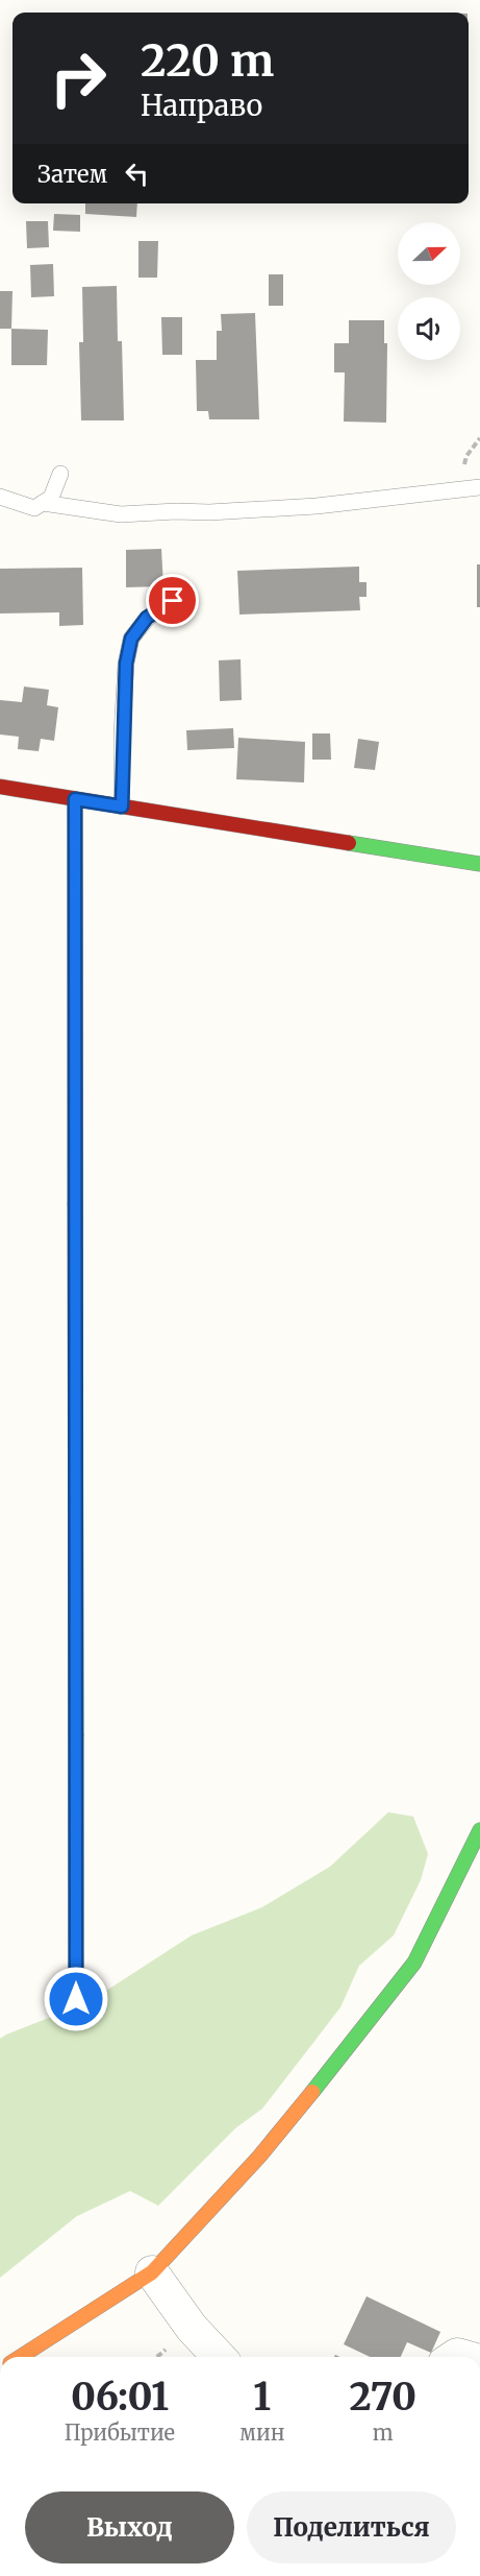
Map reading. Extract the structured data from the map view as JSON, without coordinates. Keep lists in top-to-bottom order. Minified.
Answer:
{"north":"right","page":{"turn":["220 m","Направо"],"then":"Затем","eta":["06:01","Прибытие","1","мин","270","m"],"buttons":["Выход","Поделиться"]}}
